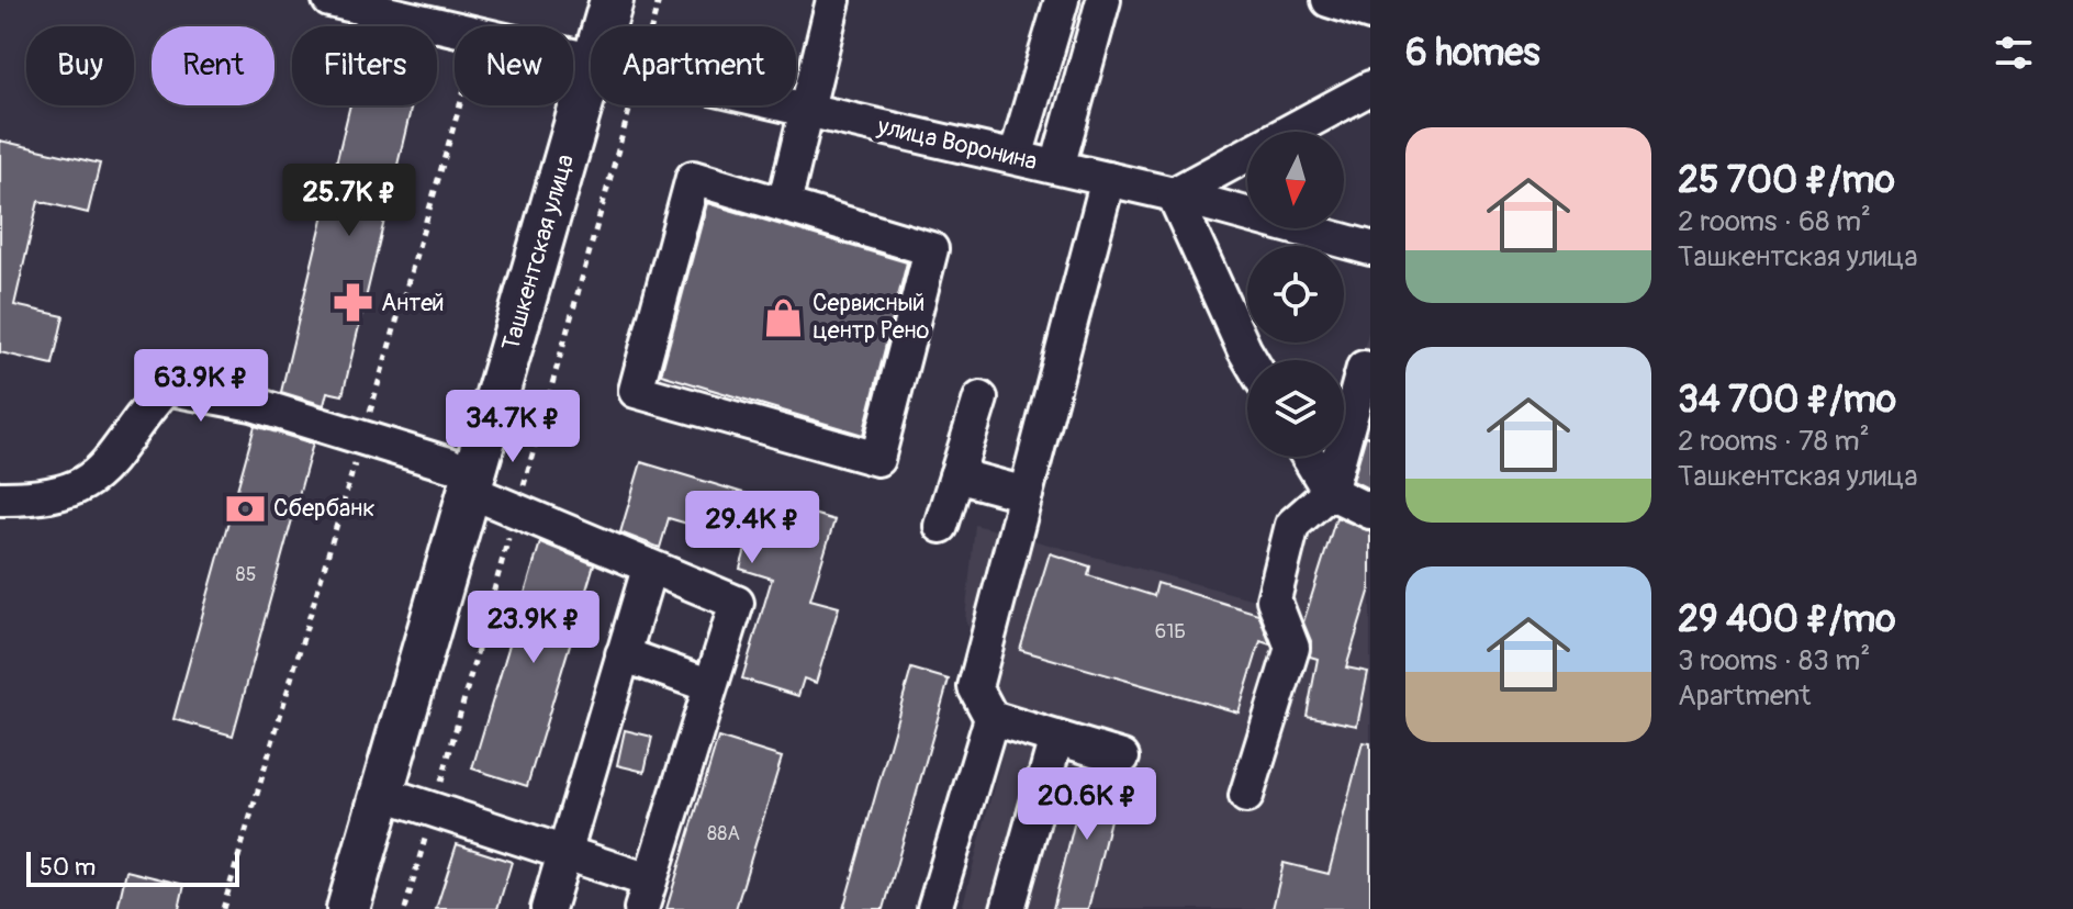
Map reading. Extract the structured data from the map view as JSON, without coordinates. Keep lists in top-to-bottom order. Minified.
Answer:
{"streets":{"main road":["Ташкентская улица"],"street":["улица Воронина"]},"crossings":[["улица Воронина","Ташкентская улица"]],"places":{"pharmacy":["Антей"],"shop":["Сервисный центр Рено"],"bank":["Сбербанк"]},"house_numbers":["85","61Б","88А"],"scale_bar":"50 m","north":"bottom","page":{"heading":"6 homes","chip":["Buy","Rent","Filters","New","Apartment"],"list":[{"name":"25 700 ₽/mo","note":"2 rooms · 68 m² · Ташкентская улица"},{"name":"34 700 ₽/mo","note":"2 rooms · 78 m² · Ташкентская улица"},{"name":"29 400 ₽/mo","note":"3 rooms · 83 m² · Apartment"}],"price":["25.7K ₽","63.9K ₽","34.7K ₽","29.4K ₽","23.9K ₽","20.6K ₽"],"scale":"50 m"}}
